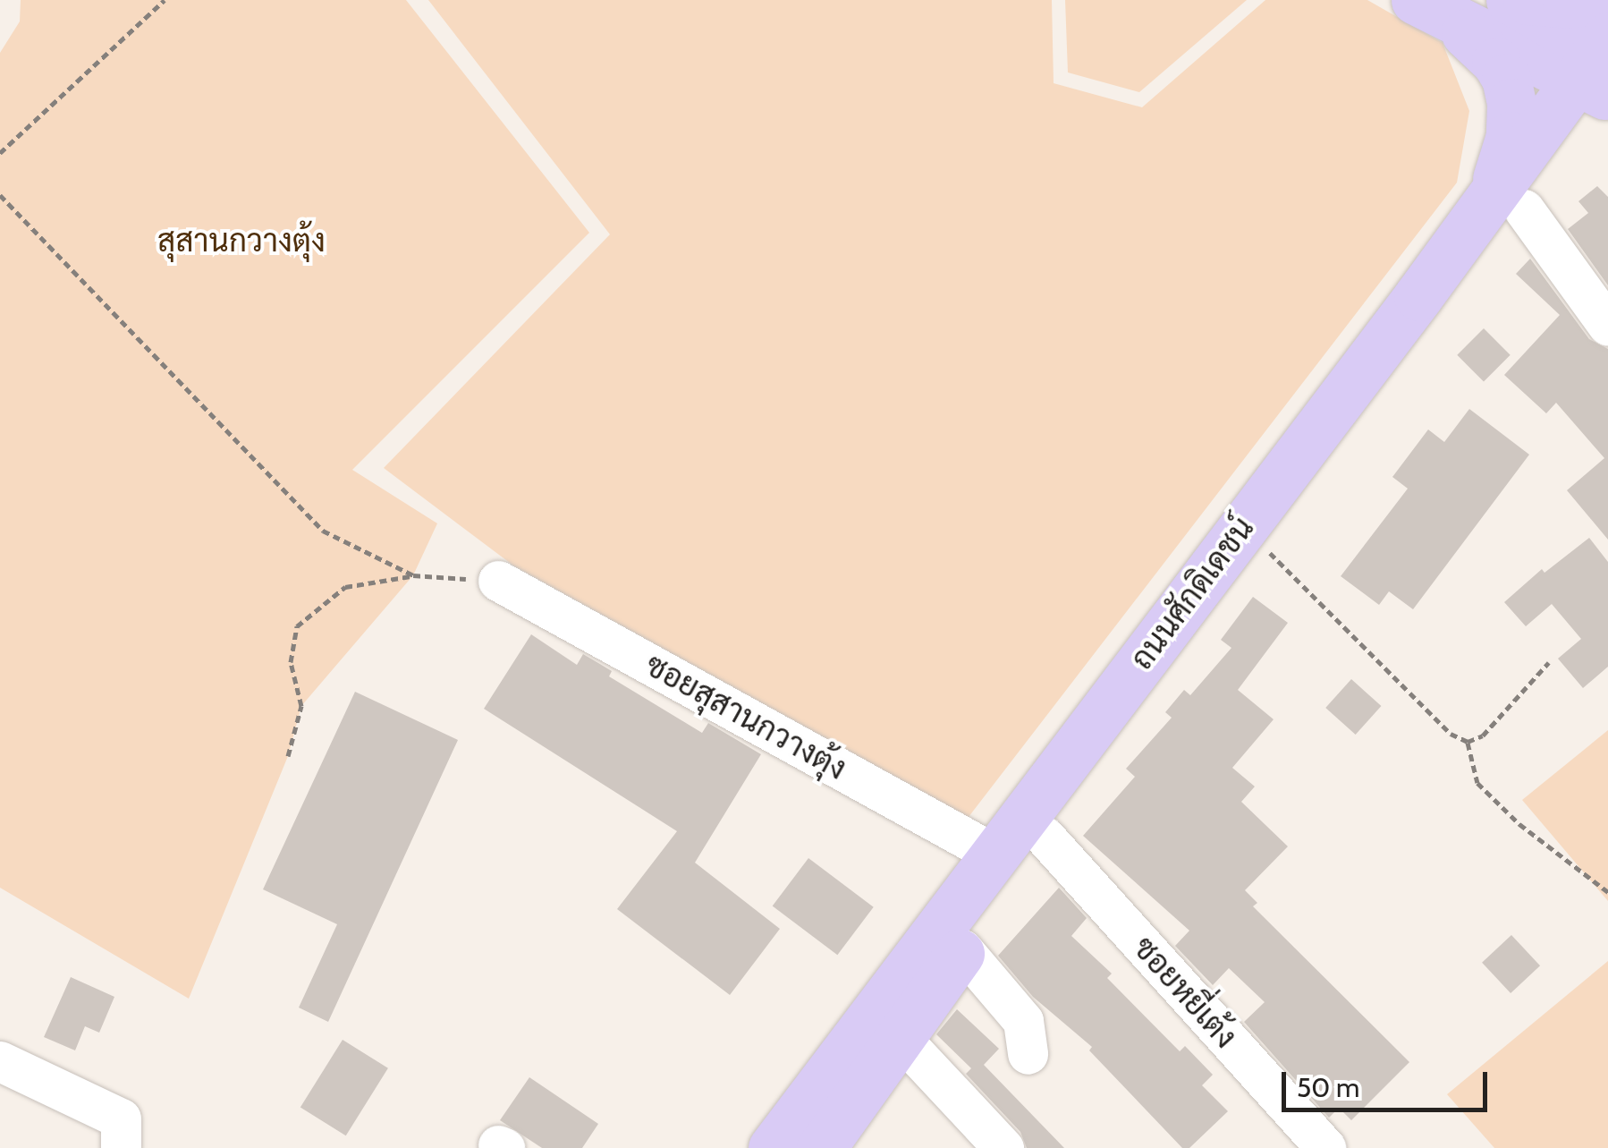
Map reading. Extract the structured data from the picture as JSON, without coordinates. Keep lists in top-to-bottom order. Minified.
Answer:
{"streets":{"main road":["ถนนศักดิเดชน์"],"street":["ซอยสุสานกวางตุ้ง","ซอยหยี่เต้ง"]},"crossings":[["ถนนศักดิเดชน์","ซอยสุสานกวางตุ้ง"],["ถนนศักดิเดชน์","ซอยหยี่เต้ง"]],"parks":["สุสานกวางตุ้ง"],"scale_bar":"50 m"}
